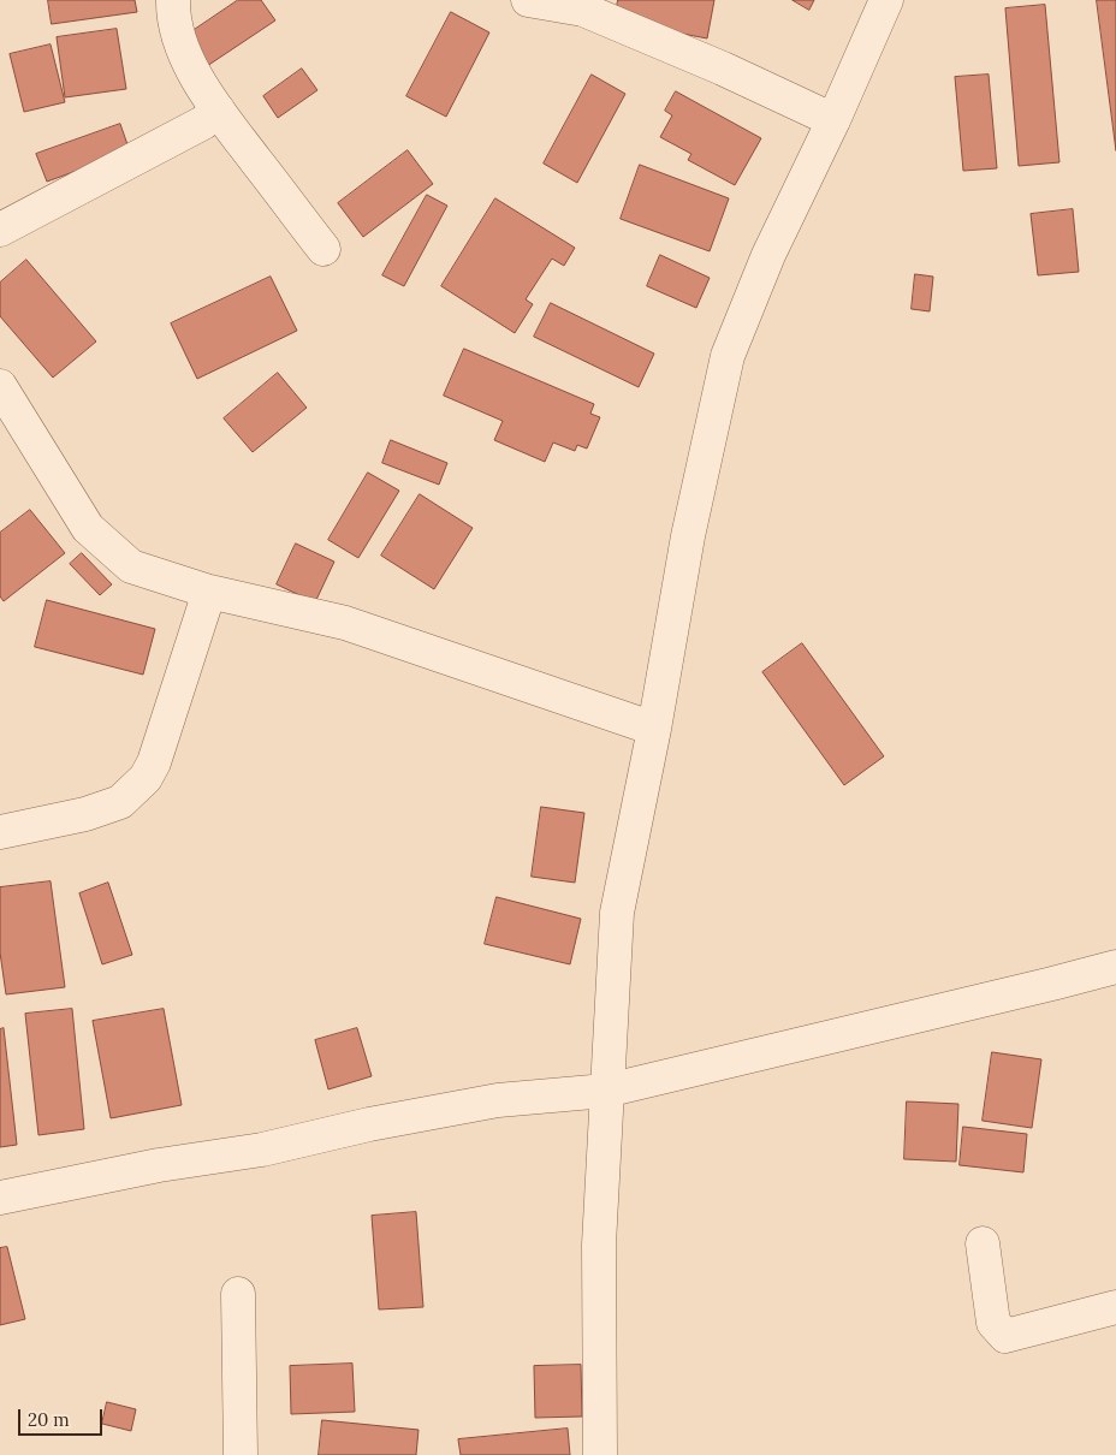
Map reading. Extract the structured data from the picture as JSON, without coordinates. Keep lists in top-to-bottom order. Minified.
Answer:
{"scale_bar":"20 m"}
